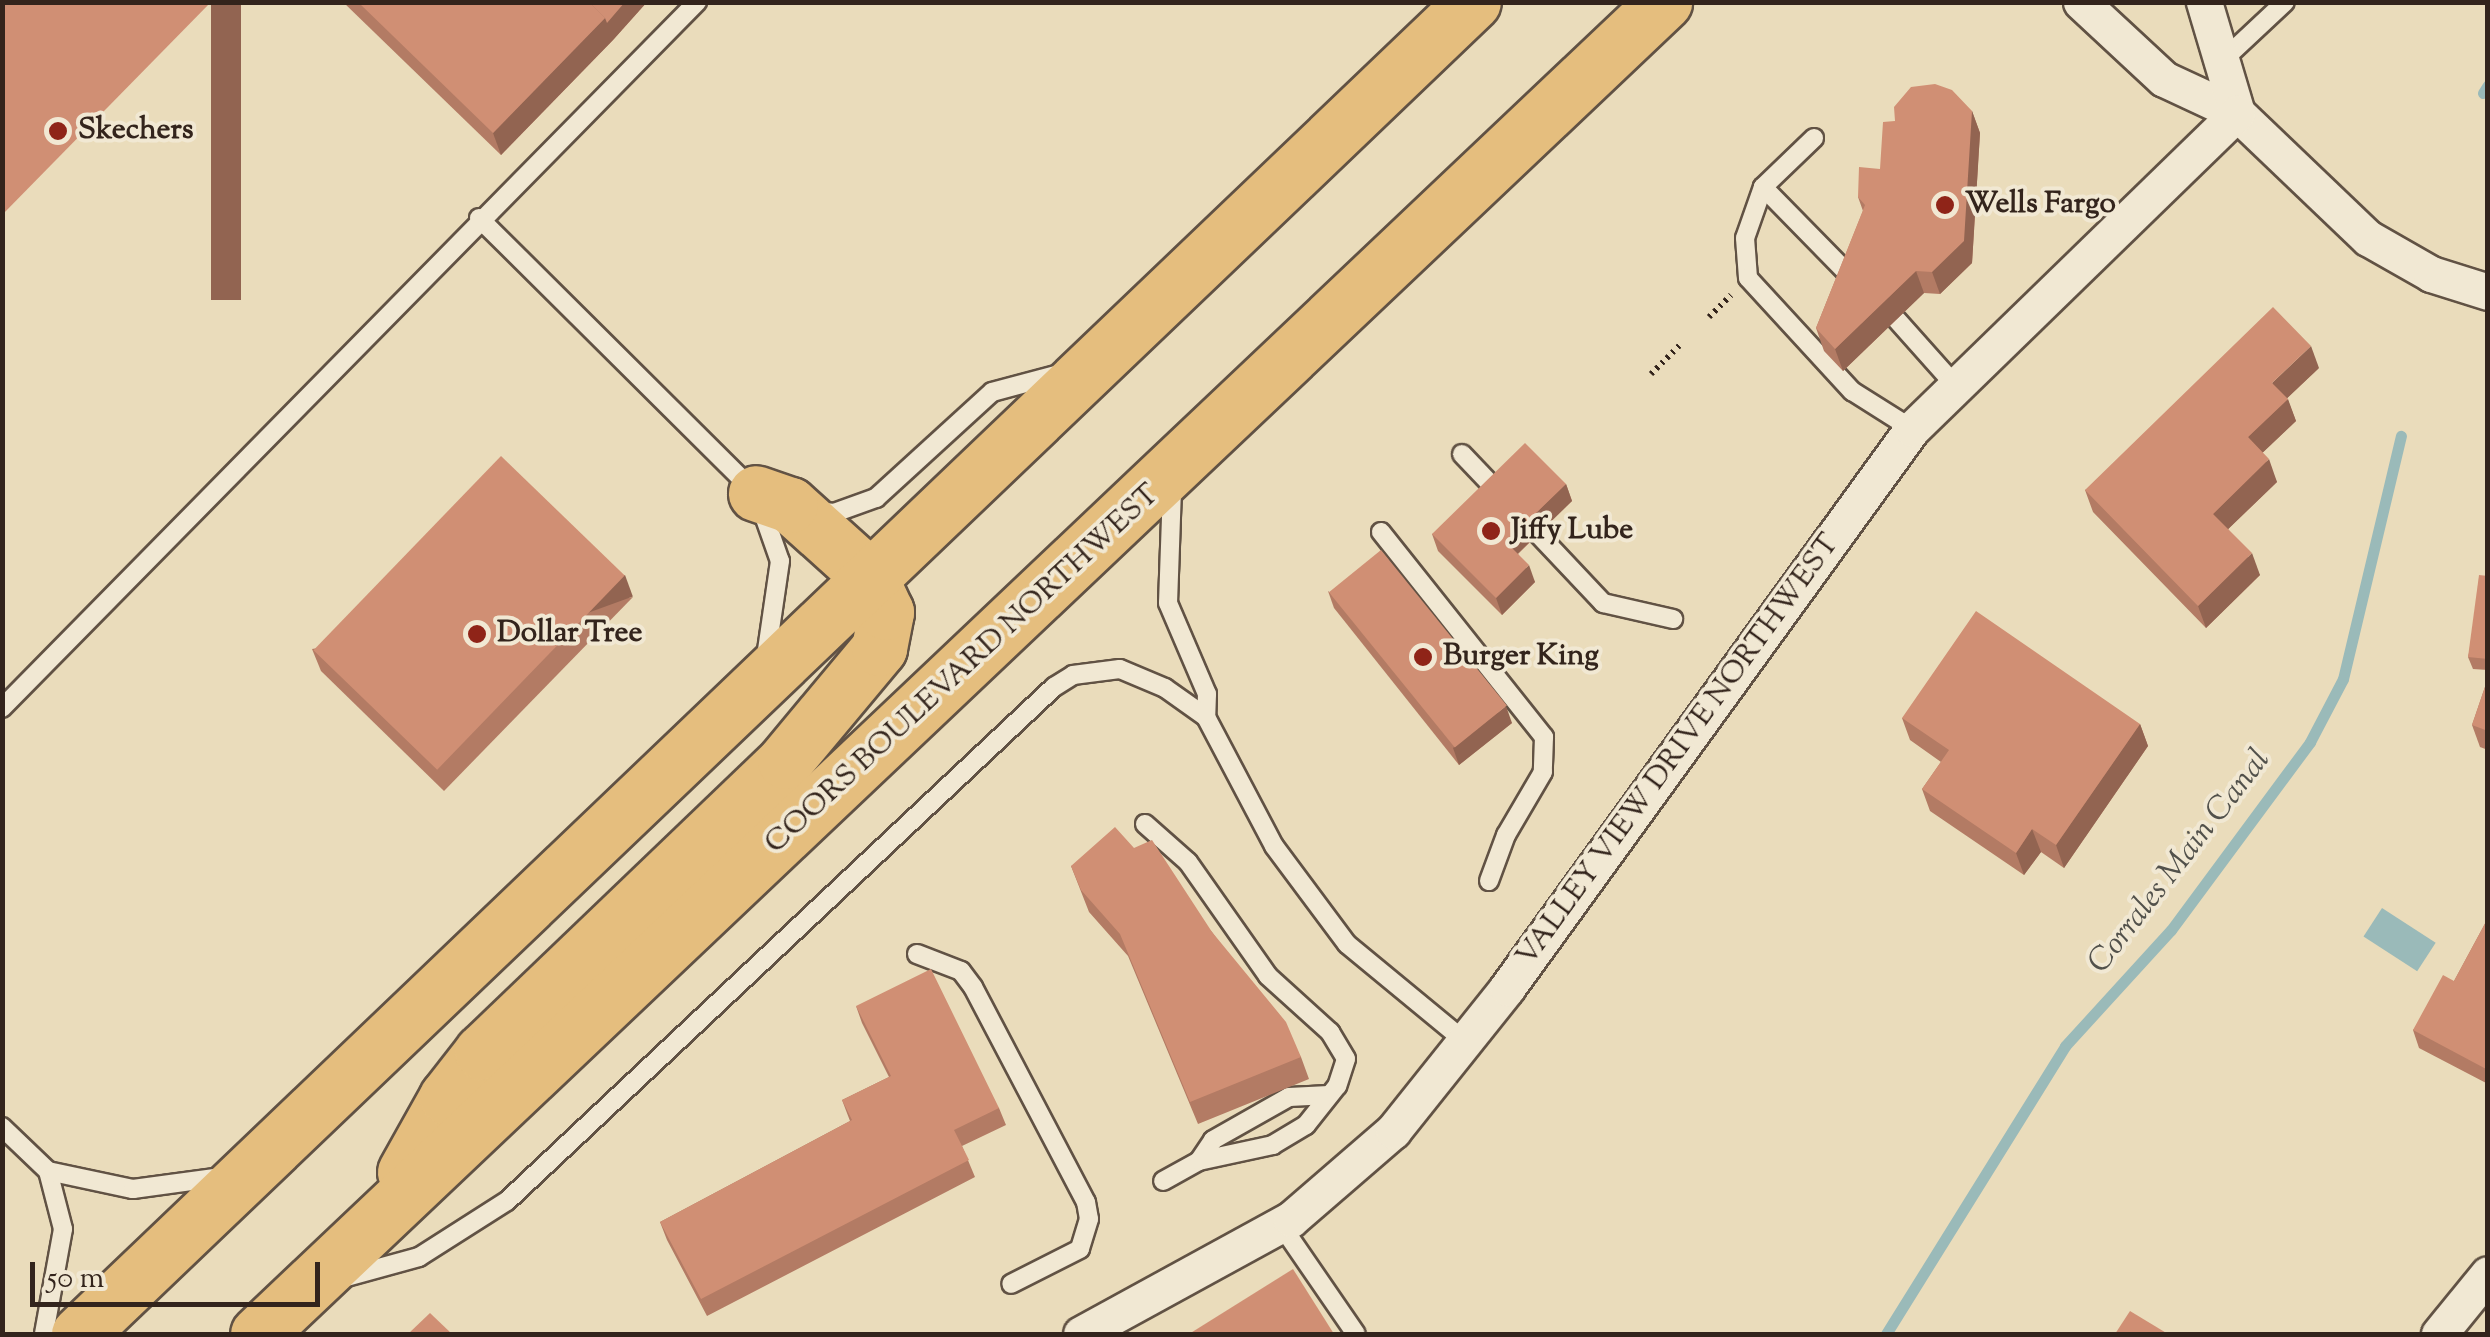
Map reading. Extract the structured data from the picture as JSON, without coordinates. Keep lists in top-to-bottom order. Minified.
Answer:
{"streets":{"main road":["COORS BOULEVARD NORTHWEST"],"street":["VALLEY VIEW DRIVE NORTHWEST"]},"water":["Corrales Main Canal"],"places":["Skechers","Wells Fargo","Jiffy Lube","Dollar Tree","Burger King"],"scale_bar":"50 m"}
